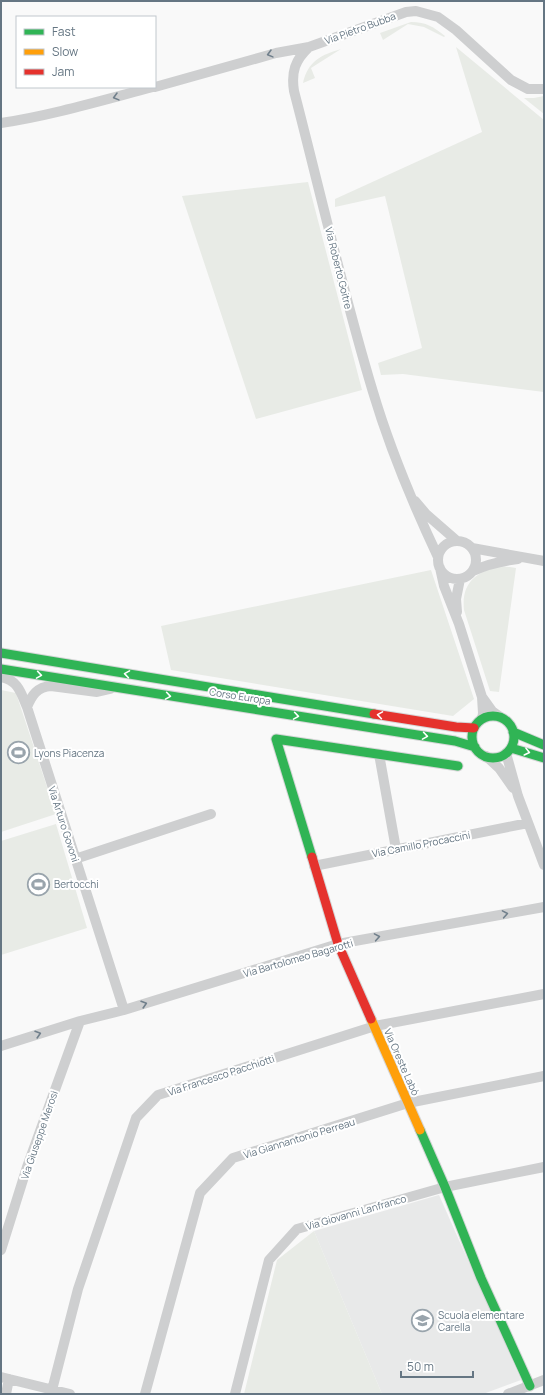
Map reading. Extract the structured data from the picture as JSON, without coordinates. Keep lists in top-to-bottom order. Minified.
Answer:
{"streets":{"main road":["Corso Europa","Via Oreste Labò"],"street":["Via Pietro Bubba","Via Roberto Goitre","Via Arturo Govoni","Via Camillo Procaccini","Via Bartolomeo Bagarotti","Via Francesco Pacchiotti","Via Giuseppe Merosi","Via Giannantonio Perreau","Via Giovanni Lanfranco"]},"crossings":[["Via Pietro Bubba","Via Roberto Goitre"],["Via Arturo Govoni","Via Bartolomeo Bagarotti"],["Via Camillo Procaccini","Via Oreste Labò"],["Via Bartolomeo Bagarotti","Via Oreste Labò"],["Via Bartolomeo Bagarotti","Via Giuseppe Merosi"],["Via Oreste Labò","Via Francesco Pacchiotti"],["Via Oreste Labò","Via Giannantonio Perreau"],["Via Oreste Labò","Via Giovanni Lanfranco"]],"one_way":["Via Pietro Bubba","Via Bartolomeo Bagarotti"],"places":{"sports":["Lyons Piacenza","Bertocchi"],"school or university":["Scuola elementare Carella"]},"legend":["Fast","Slow","Jam"],"scale_bar":"50 m"}
